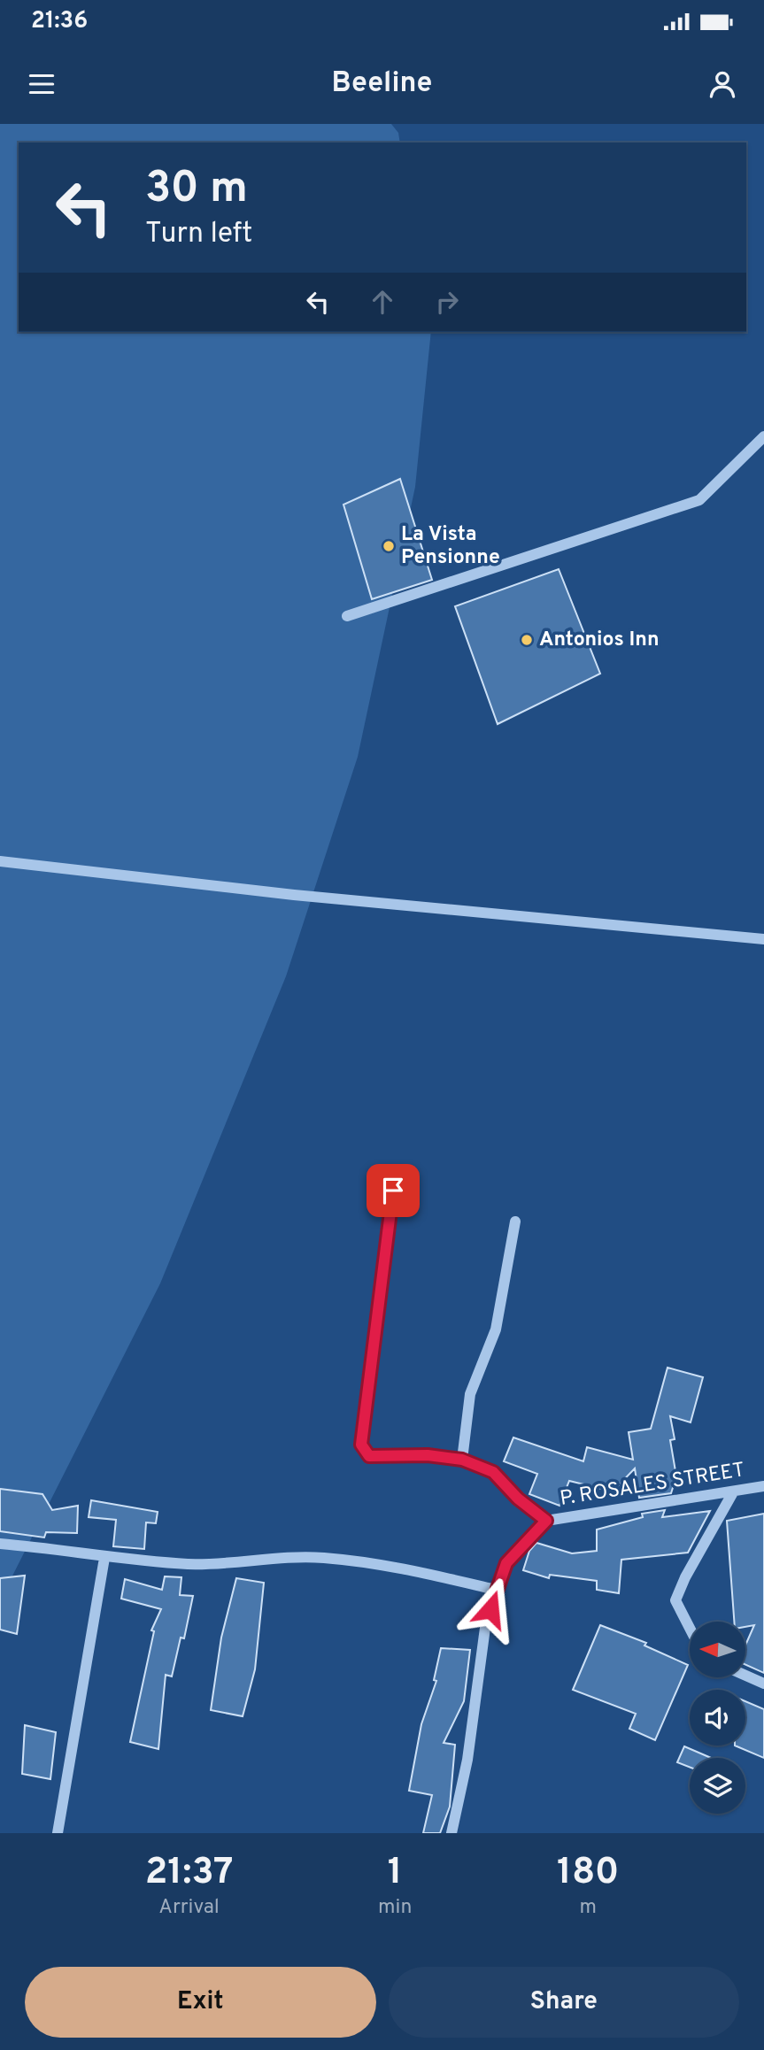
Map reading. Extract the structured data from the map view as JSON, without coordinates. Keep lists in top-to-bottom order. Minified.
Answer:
{"streets":{"street":["P. ROSALES STREET"]},"places":["La Vista Pensionne","Antonios Inn"],"north":"left","page":{"status":"21:36","header":"Beeline","turn":["30 m","Turn left"],"eta":["21:37","Arrival","1","min","180","m"],"buttons":["Exit","Share"]}}
